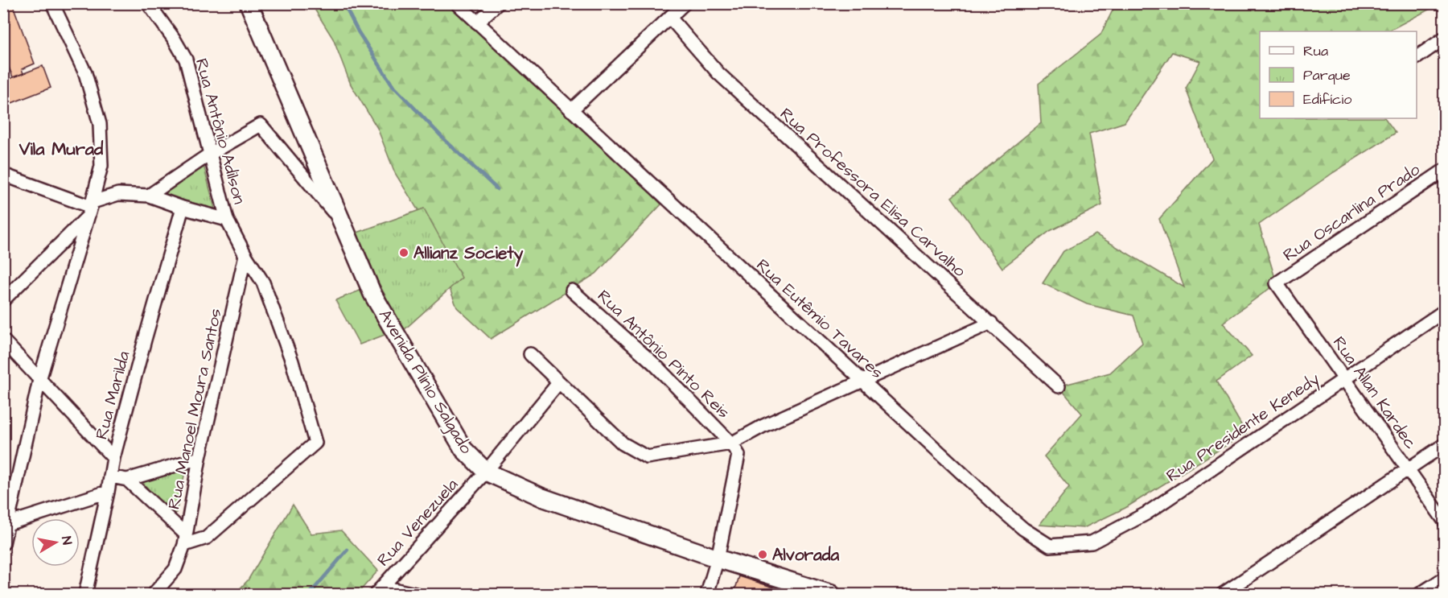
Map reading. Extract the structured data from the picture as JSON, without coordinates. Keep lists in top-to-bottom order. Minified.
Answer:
{"streets":{"street":["Rua Antônio Adilson","Rua Professora Elisa Carvalho","Rua Oscarlina Prado","Rua Eutêmio Tavares","Rua Antônio Pinto Reis","Avenida Plínio Salgado","Rua Allan Kardec","Rua Marilda","Rua Manoel Moura Santos","Rua Presidente Kenedy","Rua Venezuela"]},"crossings":[["Rua Antônio Adilson","Rua Manoel Moura Santos"],["Rua Oscarlina Prado","Rua Allan Kardec"],["Rua Eutêmio Tavares","Rua Presidente Kenedy"],["Avenida Plínio Salgado","Rua Venezuela"],["Rua Allan Kardec","Rua Presidente Kenedy"]],"districts":["Vila Murad"],"places":["Allianz Society","Alvorada"],"legend":["Rua","Parque","Edifício"],"north":"right"}
